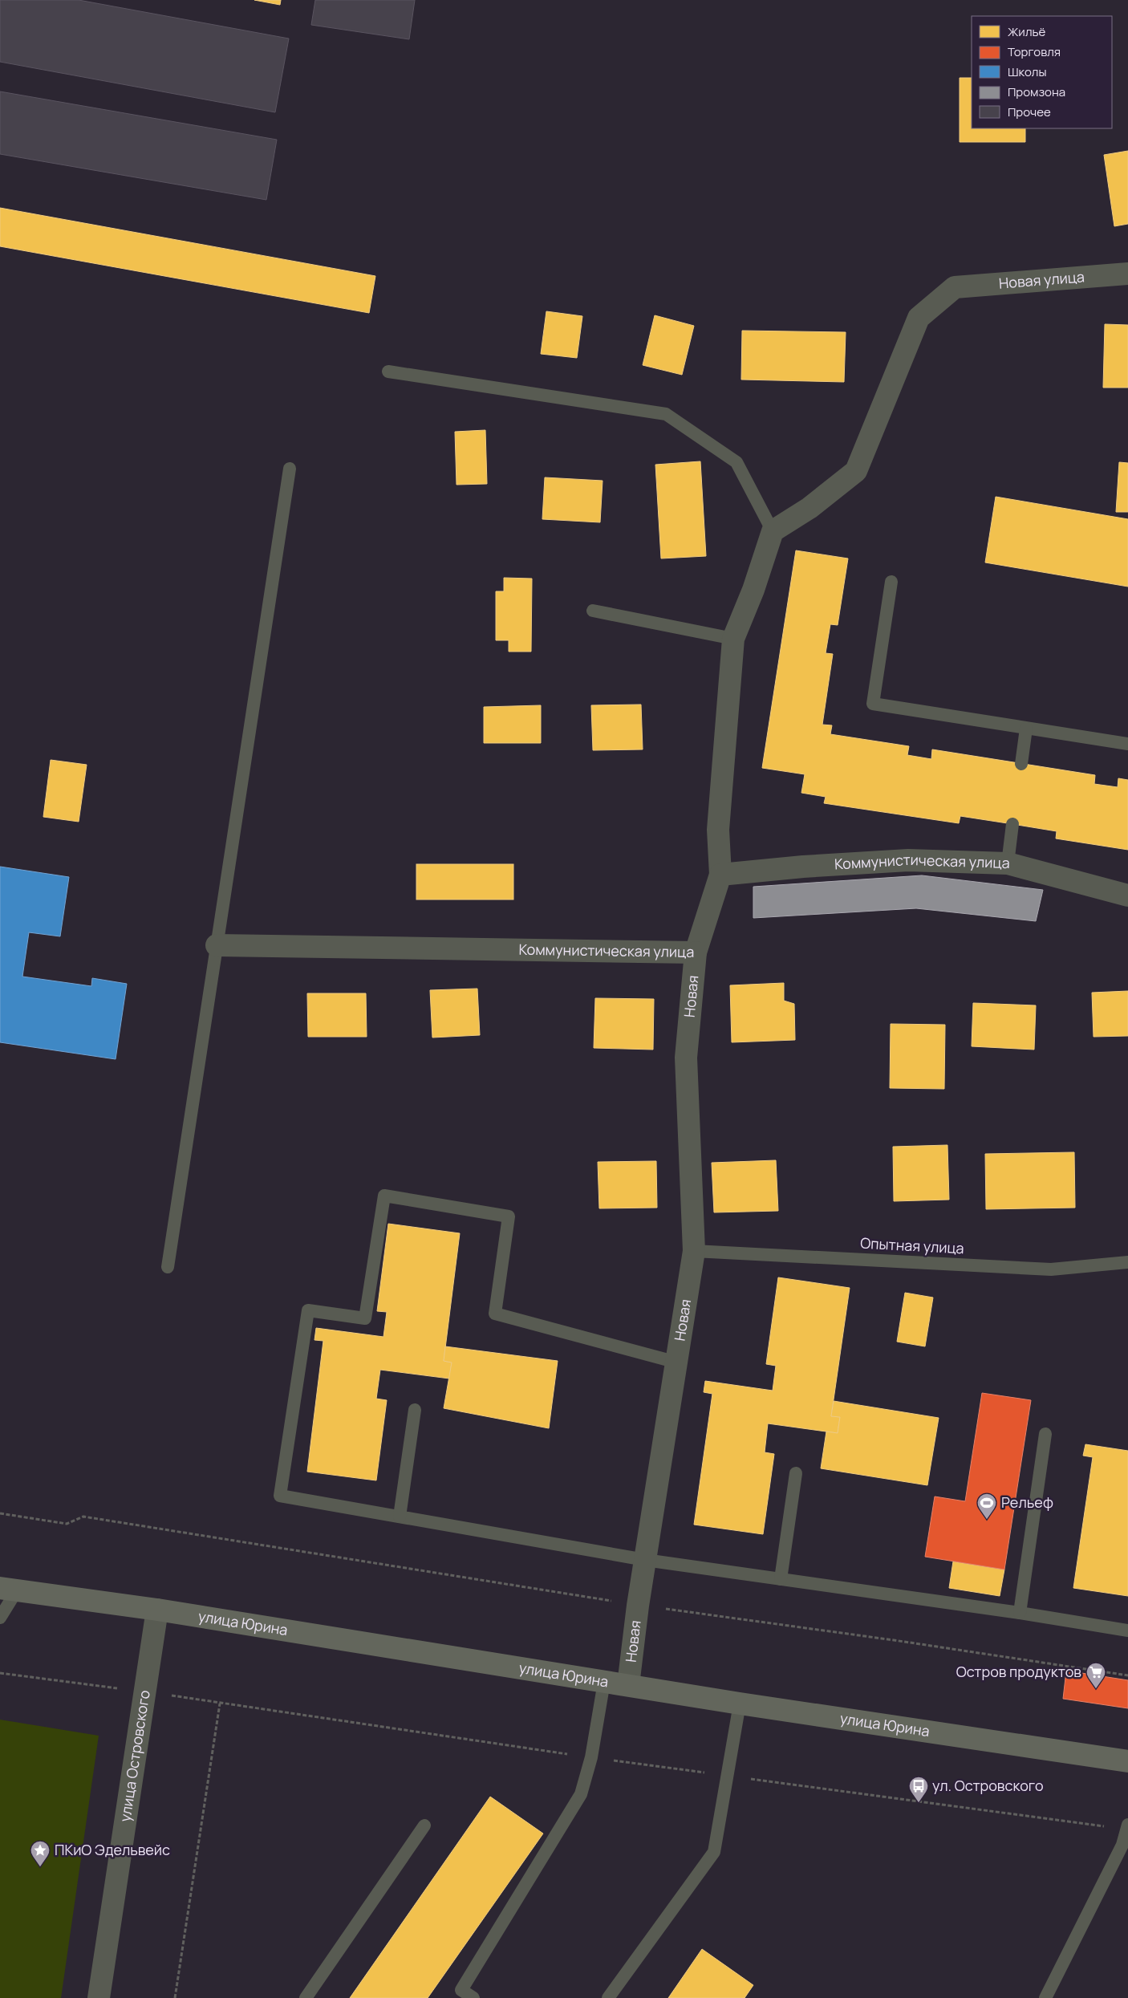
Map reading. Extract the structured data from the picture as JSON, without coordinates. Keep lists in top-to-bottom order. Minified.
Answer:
{"streets":{"main road":["улица Юрина"],"street":["Новая улица","Коммунистическая улица","Новая","улица Островского"],"lane":["Опытная улица"]},"crossings":[["Коммунистическая улица","Новая"],["Новая","Опытная улица"],["Новая","улица Юрина"],["улица Юрина","улица Островского"]],"places":{"sports":["Рельеф"],"supermarket":["Остров продуктов"],"bus stop":["ул. Островского"],"place":["ПКиО Эдельвейс"]},"legend":["Жильё","Торговля","Школы","Промзона","Прочее"]}
